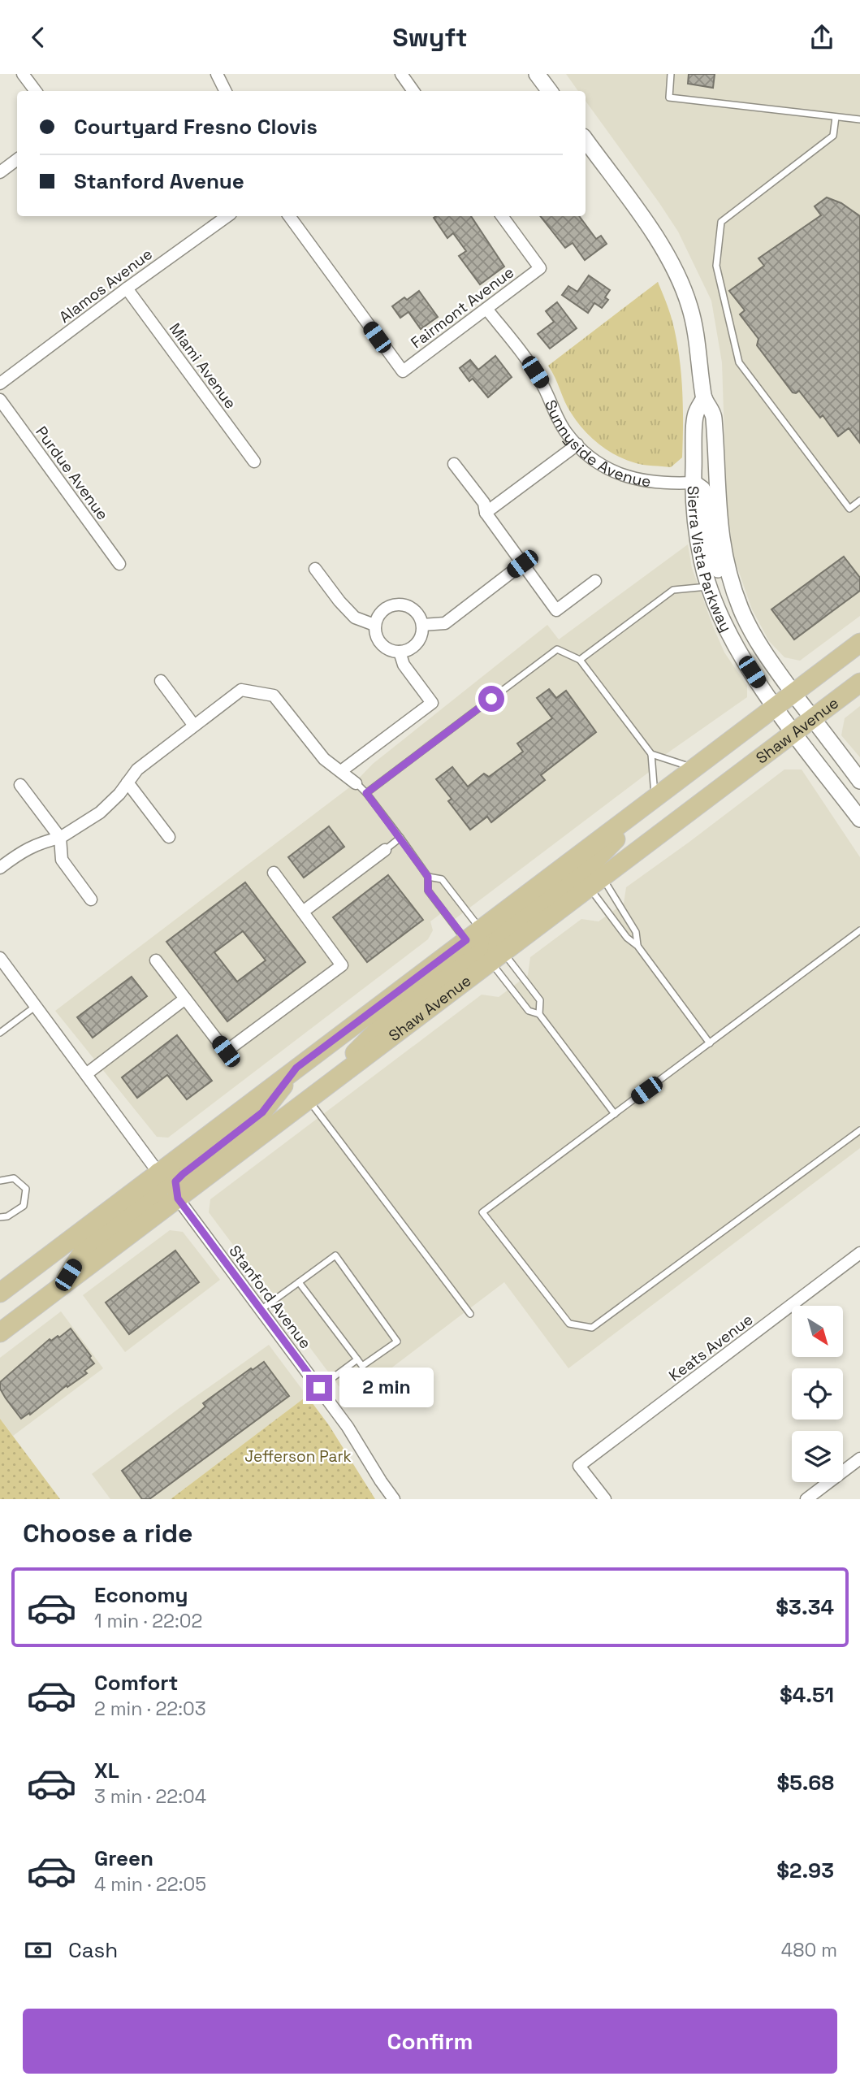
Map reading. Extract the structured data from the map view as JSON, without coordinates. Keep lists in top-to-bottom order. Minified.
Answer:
{"streets":{"main road":["Sierra Vista Parkway","Shaw Avenue"],"street":["Alamos Avenue","Fairmont Avenue","Miami Avenue","Sunnyside Avenue","Purdue Avenue","Stanford Avenue","Keats Avenue"]},"crossings":[["Alamos Avenue","Miami Avenue"],["Fairmont Avenue","Sunnyside Avenue"],["Sunnyside Avenue","Sierra Vista Parkway"],["Sierra Vista Parkway","Shaw Avenue"],["Shaw Avenue","Stanford Avenue"]],"parks":["Jefferson Park"],"north":"bottom right","page":{"header":"Swyft","banner":["Courtyard Fresno Clovis","Stanford Avenue"],"bubble":"2 min","heading":"Choose a ride","list":[{"name":"Economy","note":"1 min · 22:02","value":"$3.34"},{"name":"Comfort","note":"2 min · 22:03","value":"$4.51"},{"name":"XL","note":"3 min · 22:04","value":"$5.68"},{"name":"Green","note":"4 min · 22:05","value":"$2.93"}],"pay":["Cash","480 m"],"buttons":"Confirm"}}
